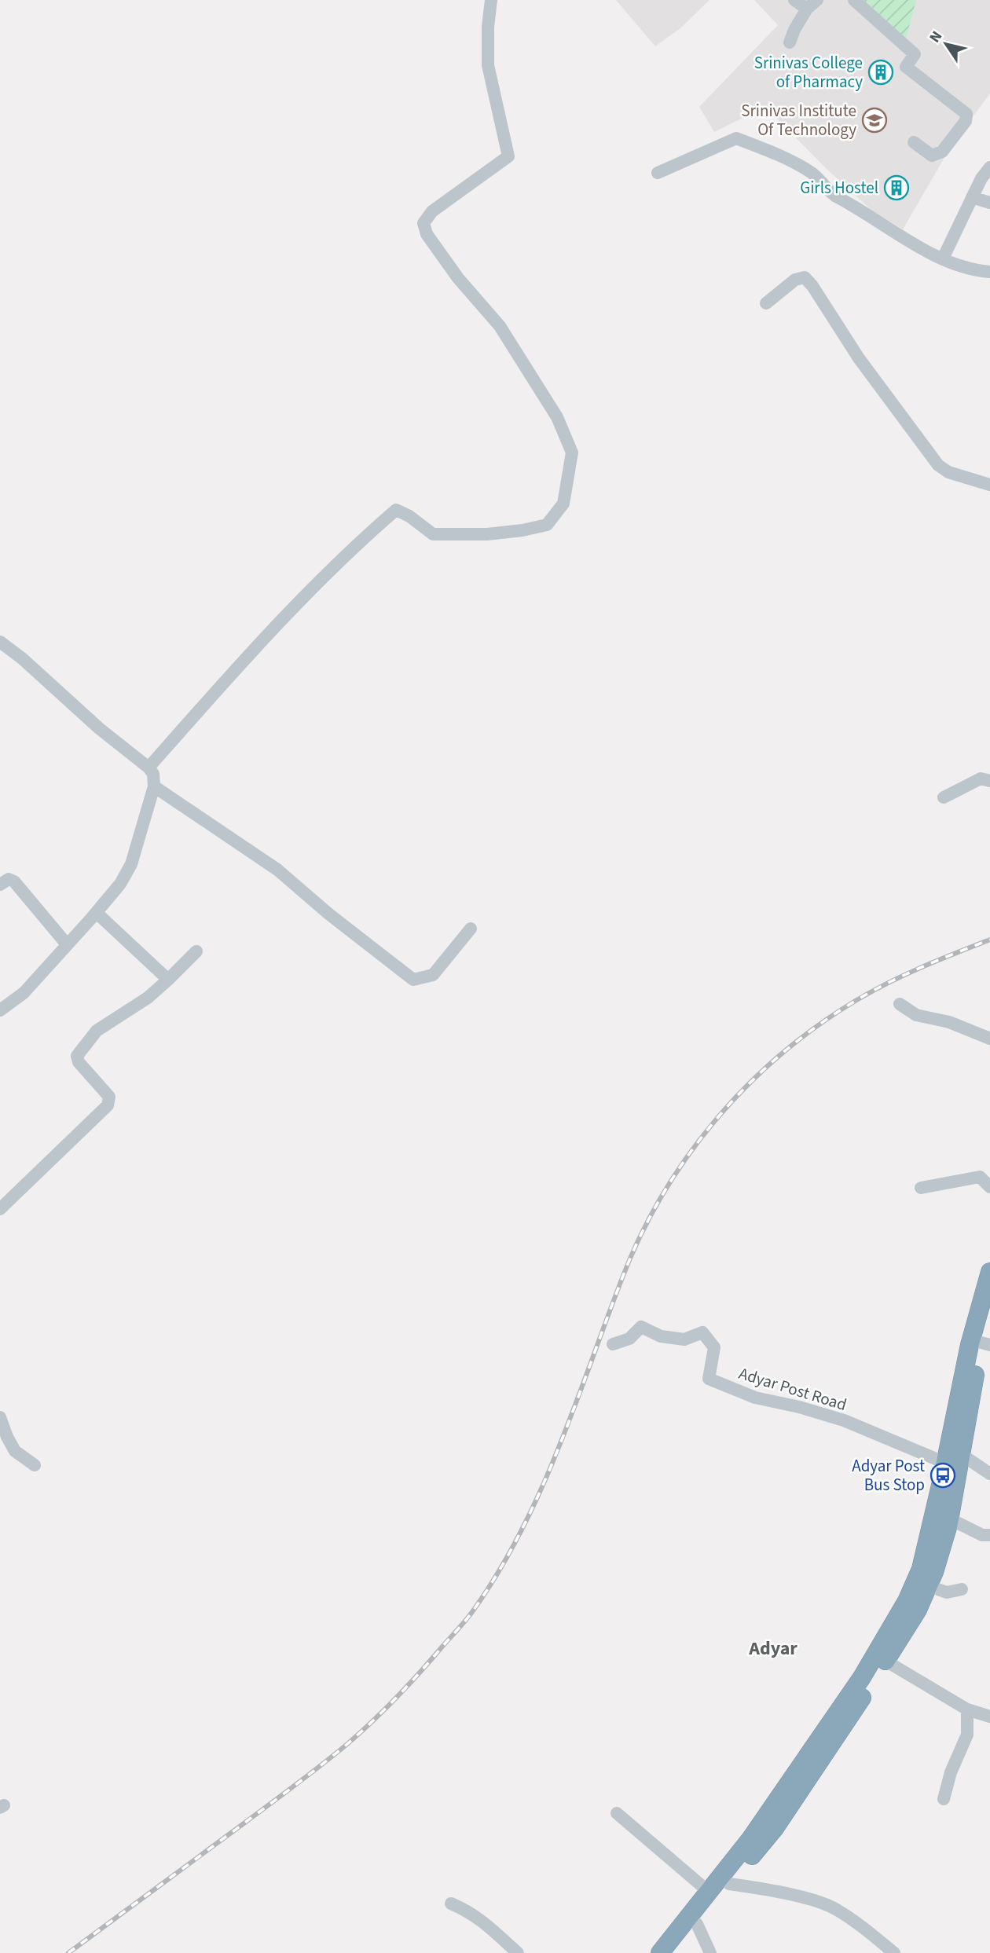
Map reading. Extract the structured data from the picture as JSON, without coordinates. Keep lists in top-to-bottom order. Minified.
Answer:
{"streets":{"street":["Adyar Post Road"]},"districts":["Adyar"],"places":{"building":["Srinivas College of Pharmacy","Girls Hostel"],"school or university":["Srinivas Institute Of Technology"],"bus stop":["Adyar Post Bus Stop"]},"north":"top left"}
